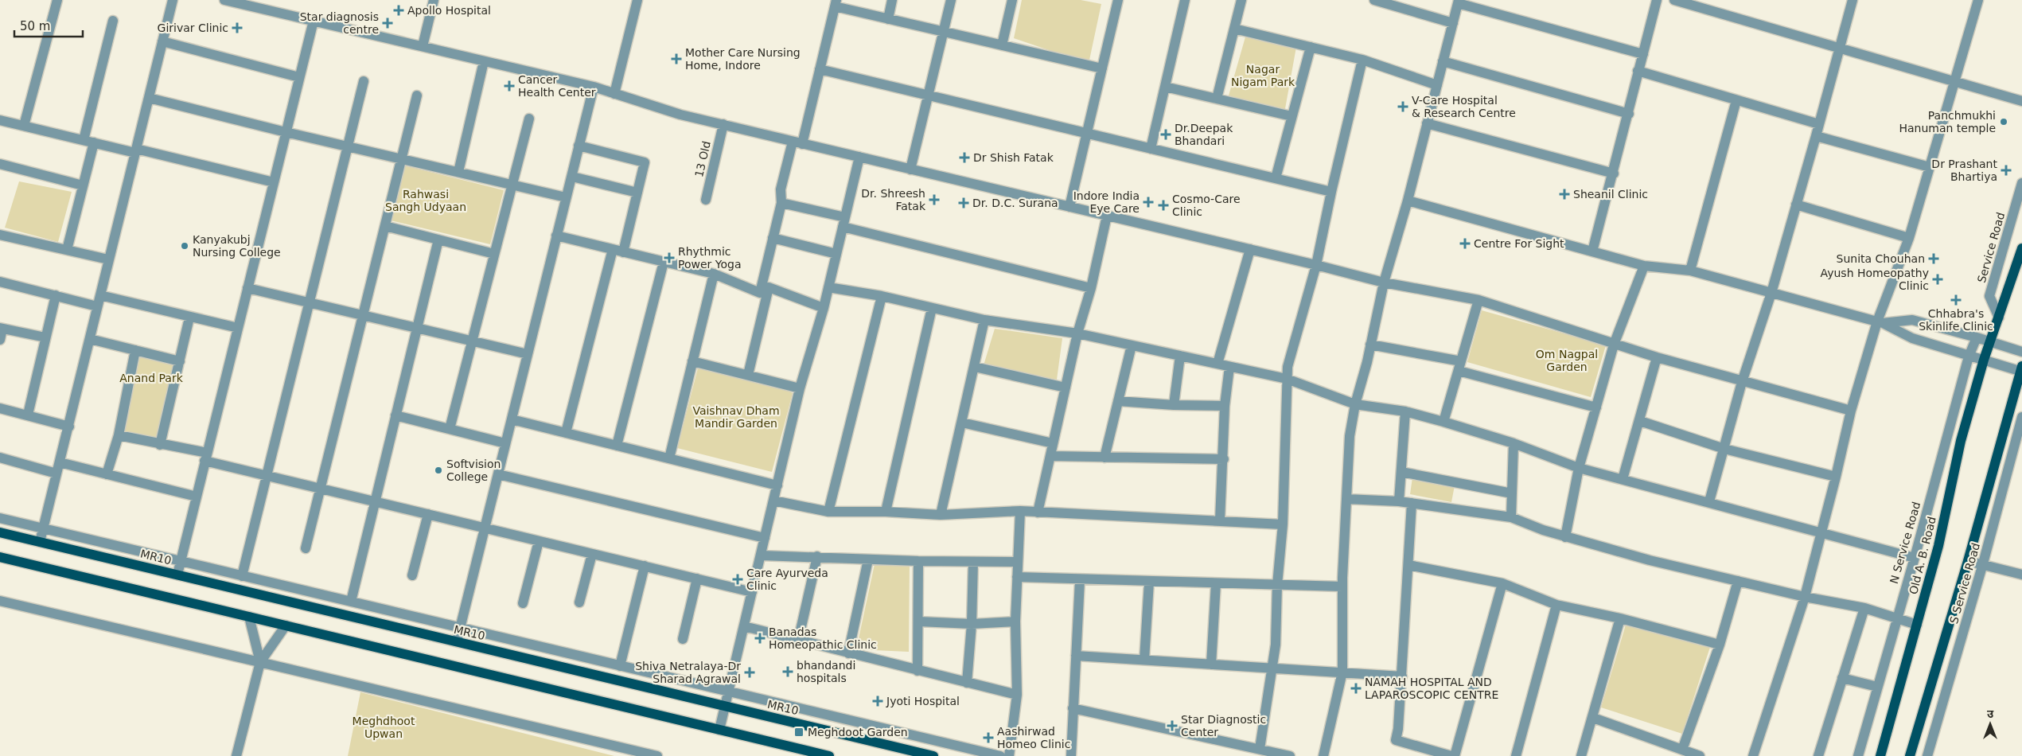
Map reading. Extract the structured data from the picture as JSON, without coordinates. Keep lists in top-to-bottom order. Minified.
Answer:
{"streets":{"main road":["Old A. B. Road","MR10"],"street":["13 Old","Service Road","N Service Road","S Service Road"]},"parks":["Nagar Nigam Park","Rahwasi Sangh Udyaan","Om Nagpal Garden","Anand Park","Vaishnav Dham Mandir Garden","Meghdhoot Upwan"],"places":{"health":["Apollo Hospital","Star diagnosis centre","Girivar Clinic","Mother Care Nursing Home, Indore","Cancer Health Center","V-Care Hospital & Research Centre","Dr.Deepak Bhandari","Dr Shish Fatak","Dr Prashant Bhartiya","Sheanil Clinic","Dr. Shreesh Fatak","Indore India Eye Care","Dr. D.C. Surana","Cosmo-Care Clinic","Centre For Sight","Rhythmic Power Yoga","Sunita Chouhan","Ayush Homeopathy Clinic","Chhabra's Skinlife Clinic","Care Ayurveda Clinic","Banadas Homeopathic Clinic","bhandandi hospitals","Shiva Netralaya-Dr Sharad Agrawal","NAMAH HOSPITAL AND LAPAROSCOPIC CENTRE","Jyoti Hospital","Star Diagnostic Center","Aashirwad Homeo Clinic"],"other":["Panchmukhi Hanuman temple","Kanyakubj Nursing College","Softvision College"],"transit":["Meghdoot Garden"]},"scale_bar":"50 m","north":"top"}
